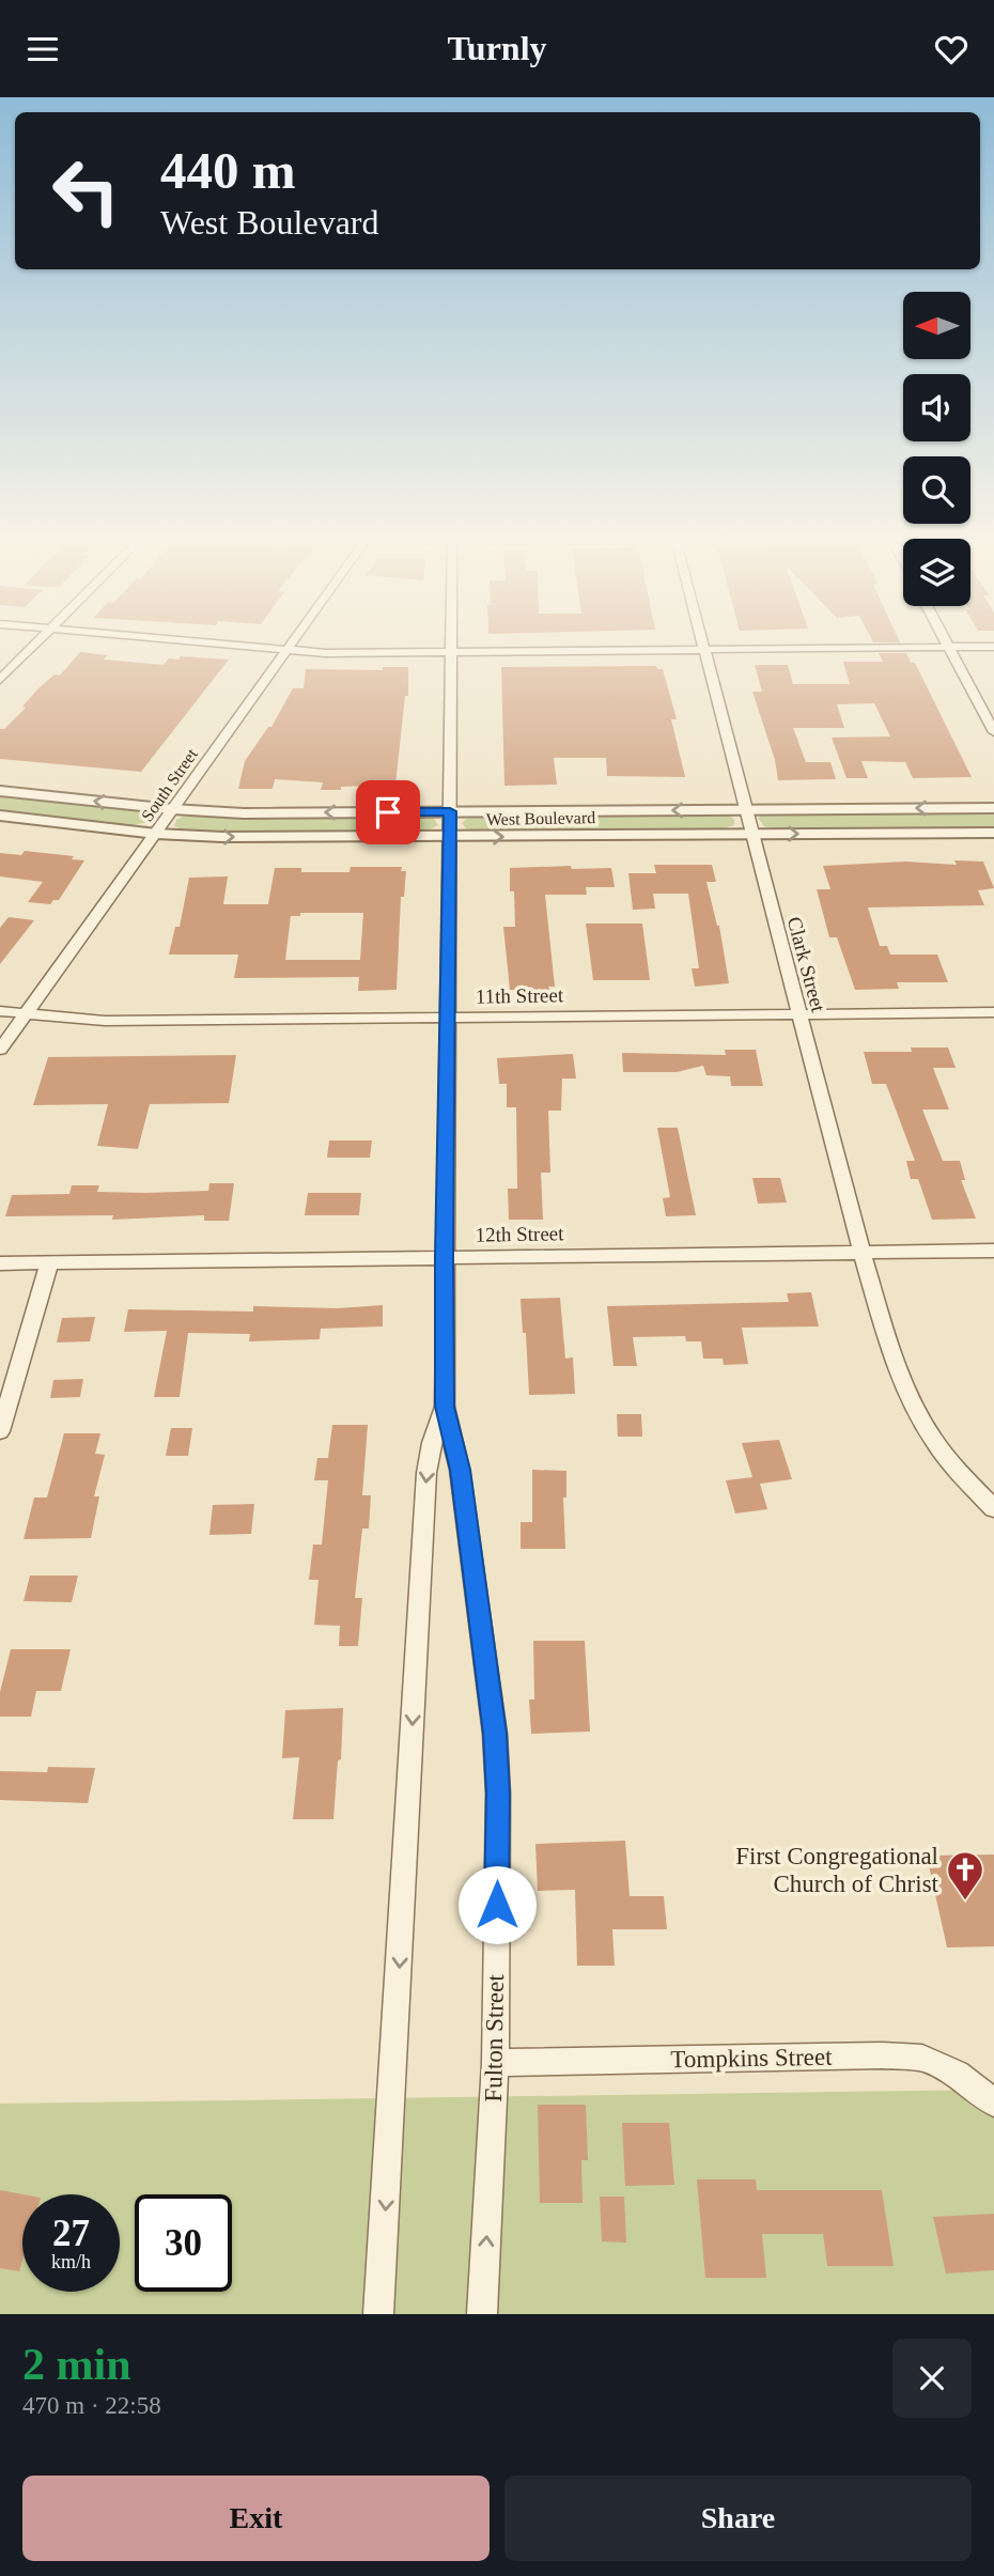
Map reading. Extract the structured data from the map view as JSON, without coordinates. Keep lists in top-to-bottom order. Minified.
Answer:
{"streets":{"street":["South Street","West Boulevard","Clark Street","11th Street","12th Street","Fulton Street","Tompkins Street"]},"crossings":[["South Street","West Boulevard"],["South Street","11th Street"],["West Boulevard","Clark Street"],["West Boulevard","Fulton Street"],["Clark Street","11th Street"],["Clark Street","12th Street"],["11th Street","Fulton Street"],["12th Street","Fulton Street"],["Fulton Street","Tompkins Street"]],"places":{"church":["First Congregational Church of Christ"]},"north":"left","page":{"header":"Turnly","turn":["440 m","West Boulevard"],"speed":"27 km/h","limit":"30","heading":["2 min","470 m · 22:58"],"buttons":["Exit","Share"]}}
